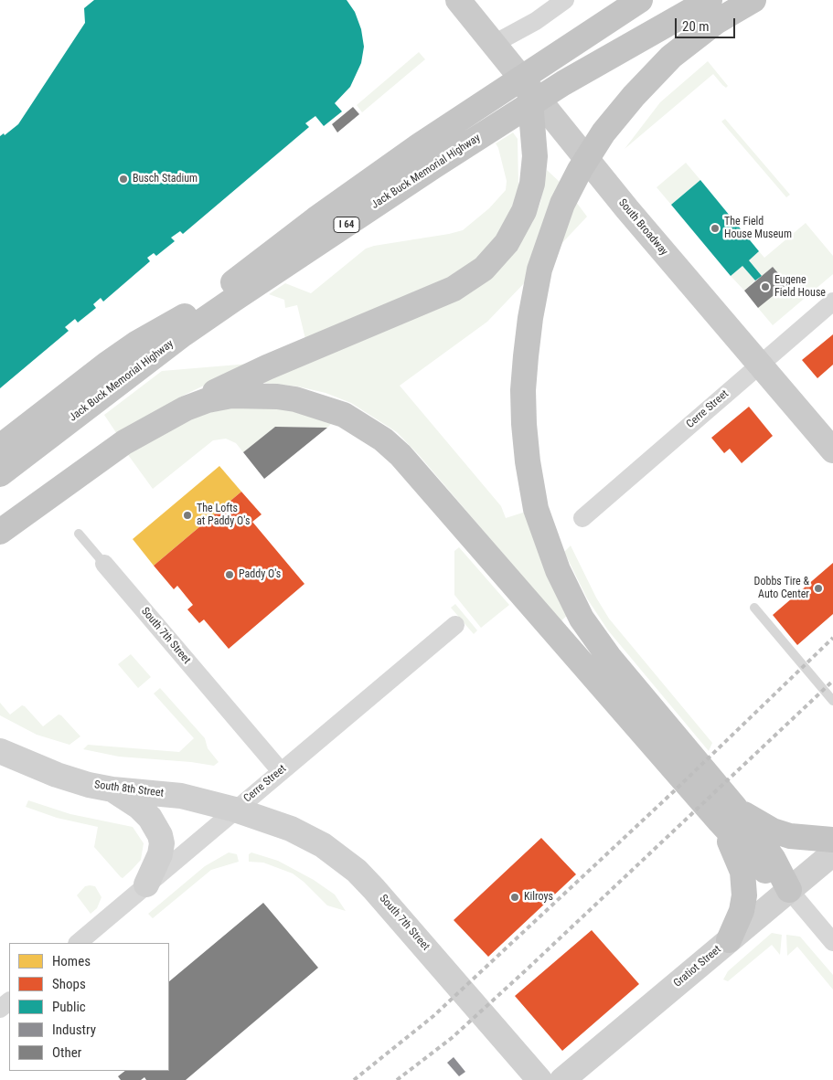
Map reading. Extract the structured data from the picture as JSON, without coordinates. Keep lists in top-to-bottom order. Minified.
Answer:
{"streets":{"highway":["Jack Buck Memorial Highway","I 64"],"main road":["South Broadway","South 7th Street","South 8th Street","Gratiot Street"],"street":["Cerre Street"]},"crossings":[["South Broadway","Cerre Street"],["Cerre Street","South 7th Street"],["Cerre Street","South 8th Street"],["South 7th Street","South 8th Street"]],"places":["Busch Stadium","The Field House Museum","Eugene Field House","The Lofts at Paddy O's","Paddy O's","Dobbs Tire & Auto Center","Kilroys"],"legend":["Homes","Shops","Public","Industry","Other"],"scale_bar":"20 m"}
